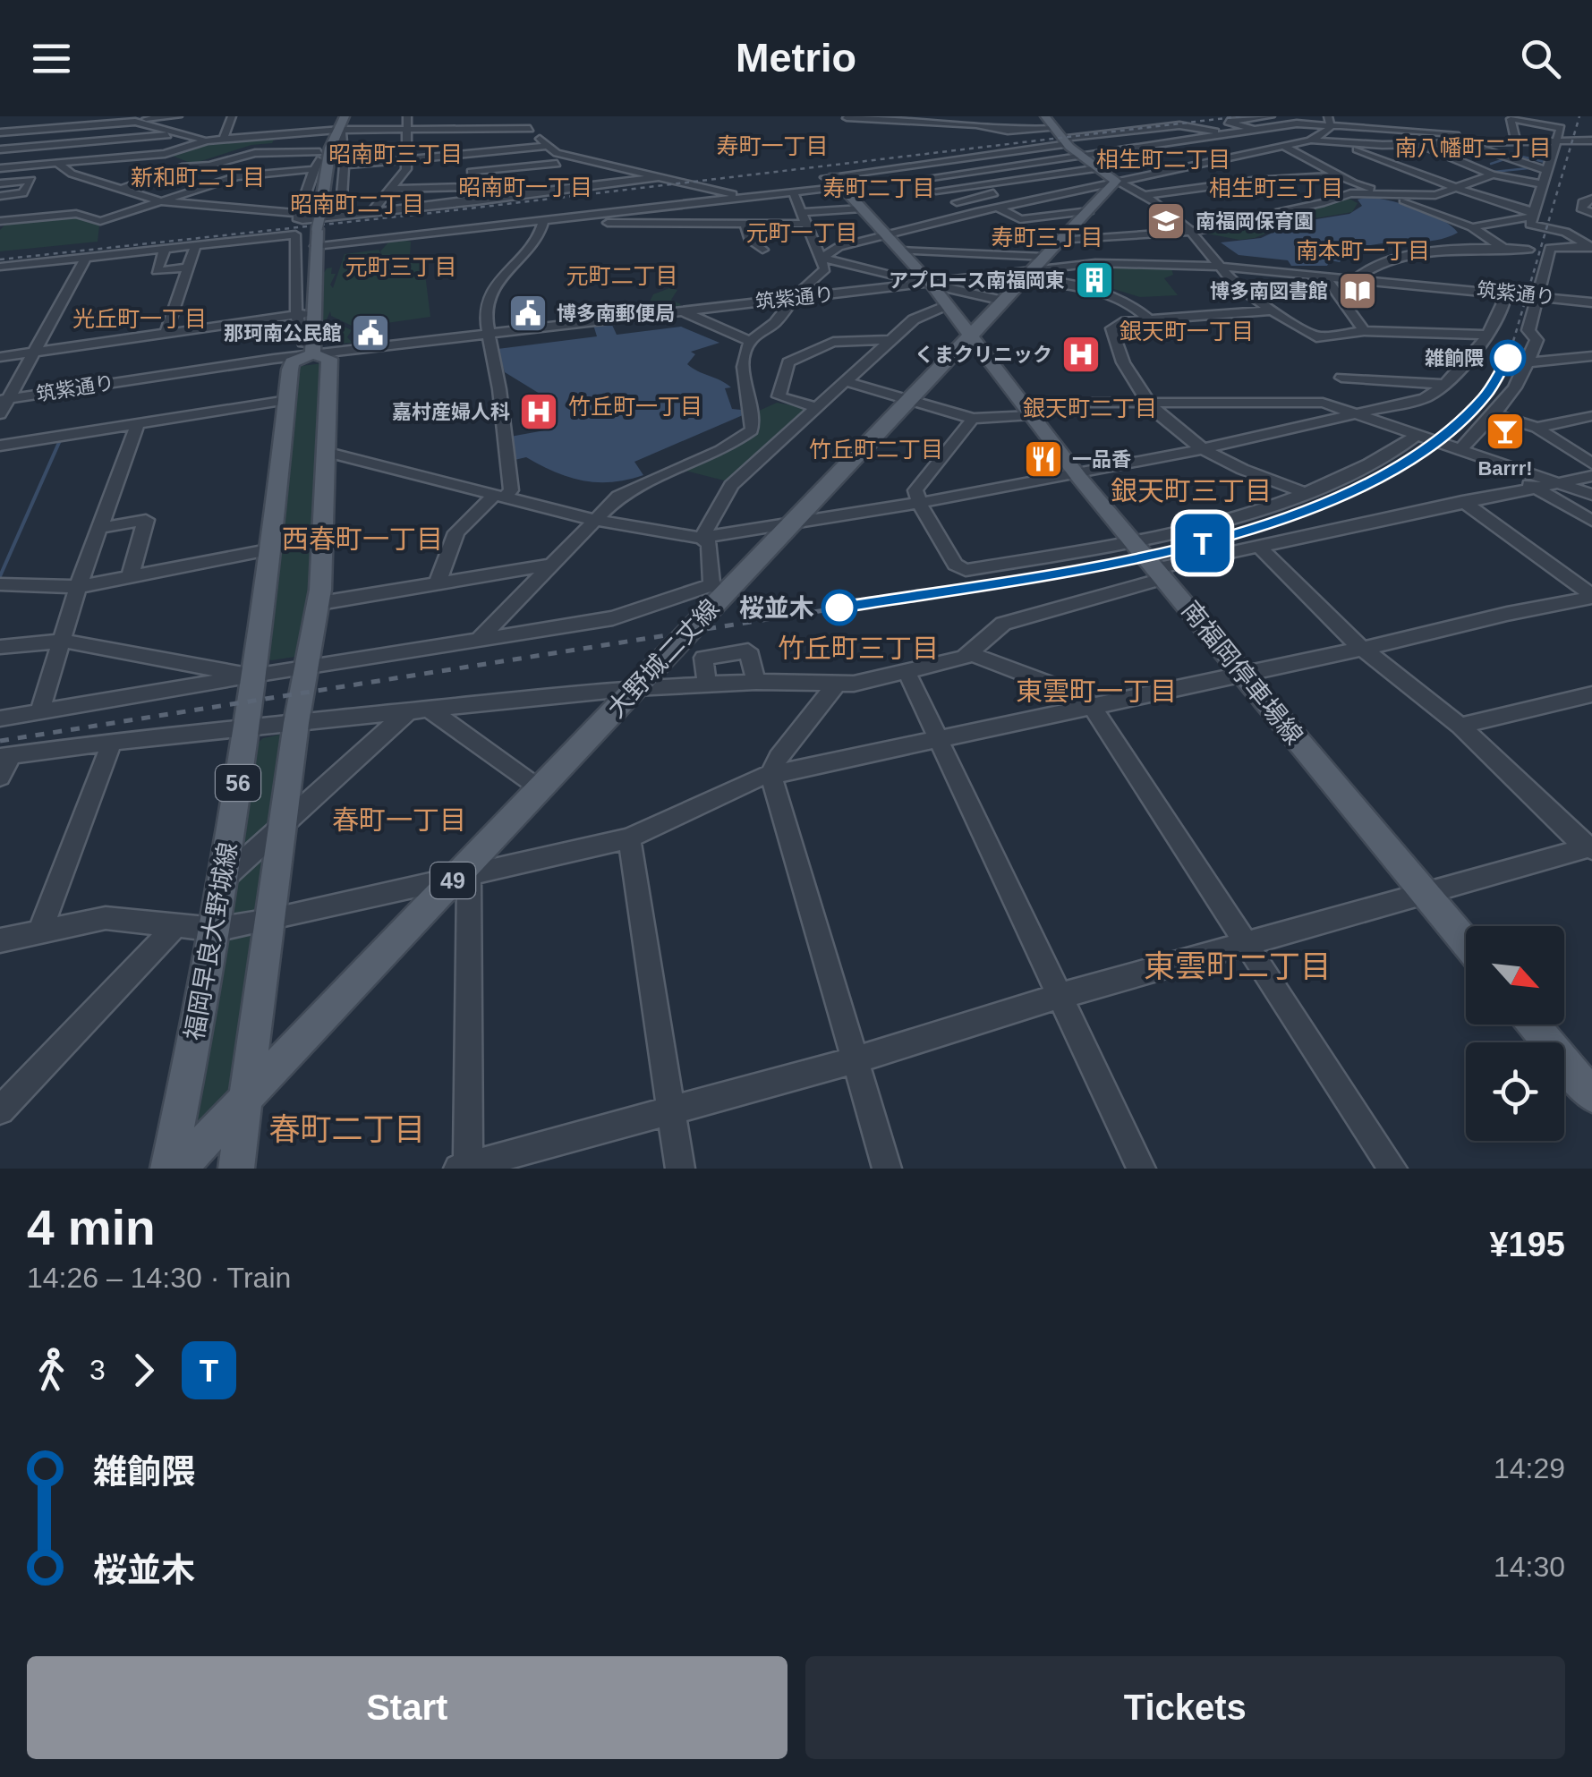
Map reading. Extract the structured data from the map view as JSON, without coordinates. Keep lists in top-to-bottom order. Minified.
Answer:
{"streets":{"main road":["大野城二丈線","南福岡停車場線","56","49","福岡早良大野城線"],"street":["筑紫通り"]},"crossings":[["筑紫通り","大野城二丈線"],["筑紫通り","南福岡停車場線"],["筑紫通り","福岡早良大野城線"],["大野城二丈線","南福岡停車場線"],["大野城二丈線","福岡早良大野城線"]],"districts":["寿町一丁目","南八幡町二丁目","昭南町三丁目","相生町二丁目","新和町二丁目","昭南町一丁目","寿町二丁目","相生町三丁目","昭南町二丁目","元町一丁目","寿町三丁目","南本町一丁目","元町三丁目","元町二丁目","光丘町一丁目","銀天町一丁目","竹丘町一丁目","銀天町二丁目","竹丘町二丁目","銀天町三丁目","西春町一丁目","竹丘町三丁目","東雲町一丁目","春町一丁目","東雲町二丁目","春町二丁目"],"places":{"school or university":["南福岡保育園"],"building":["アプロース南福岡東"],"library":["博多南図書館"],"public building":["博多南郵便局","那珂南公民館"],"hospital":["くまクリニック","嘉村産婦人科"],"other":["雑餉隈","桜並木"],"bar":["Barrr!"],"restaurant":["一品香"]},"north":"bottom right","page":{"header":"Metrio","on_map":"T","heading":["4 min","14:26 – 14:30 · Train","¥195"],"legs":["3","T"],"list":[{"name":"雑餉隈","value":"14:29"},{"name":"桜並木","value":"14:30"}],"buttons":["Start","Tickets"]}}
